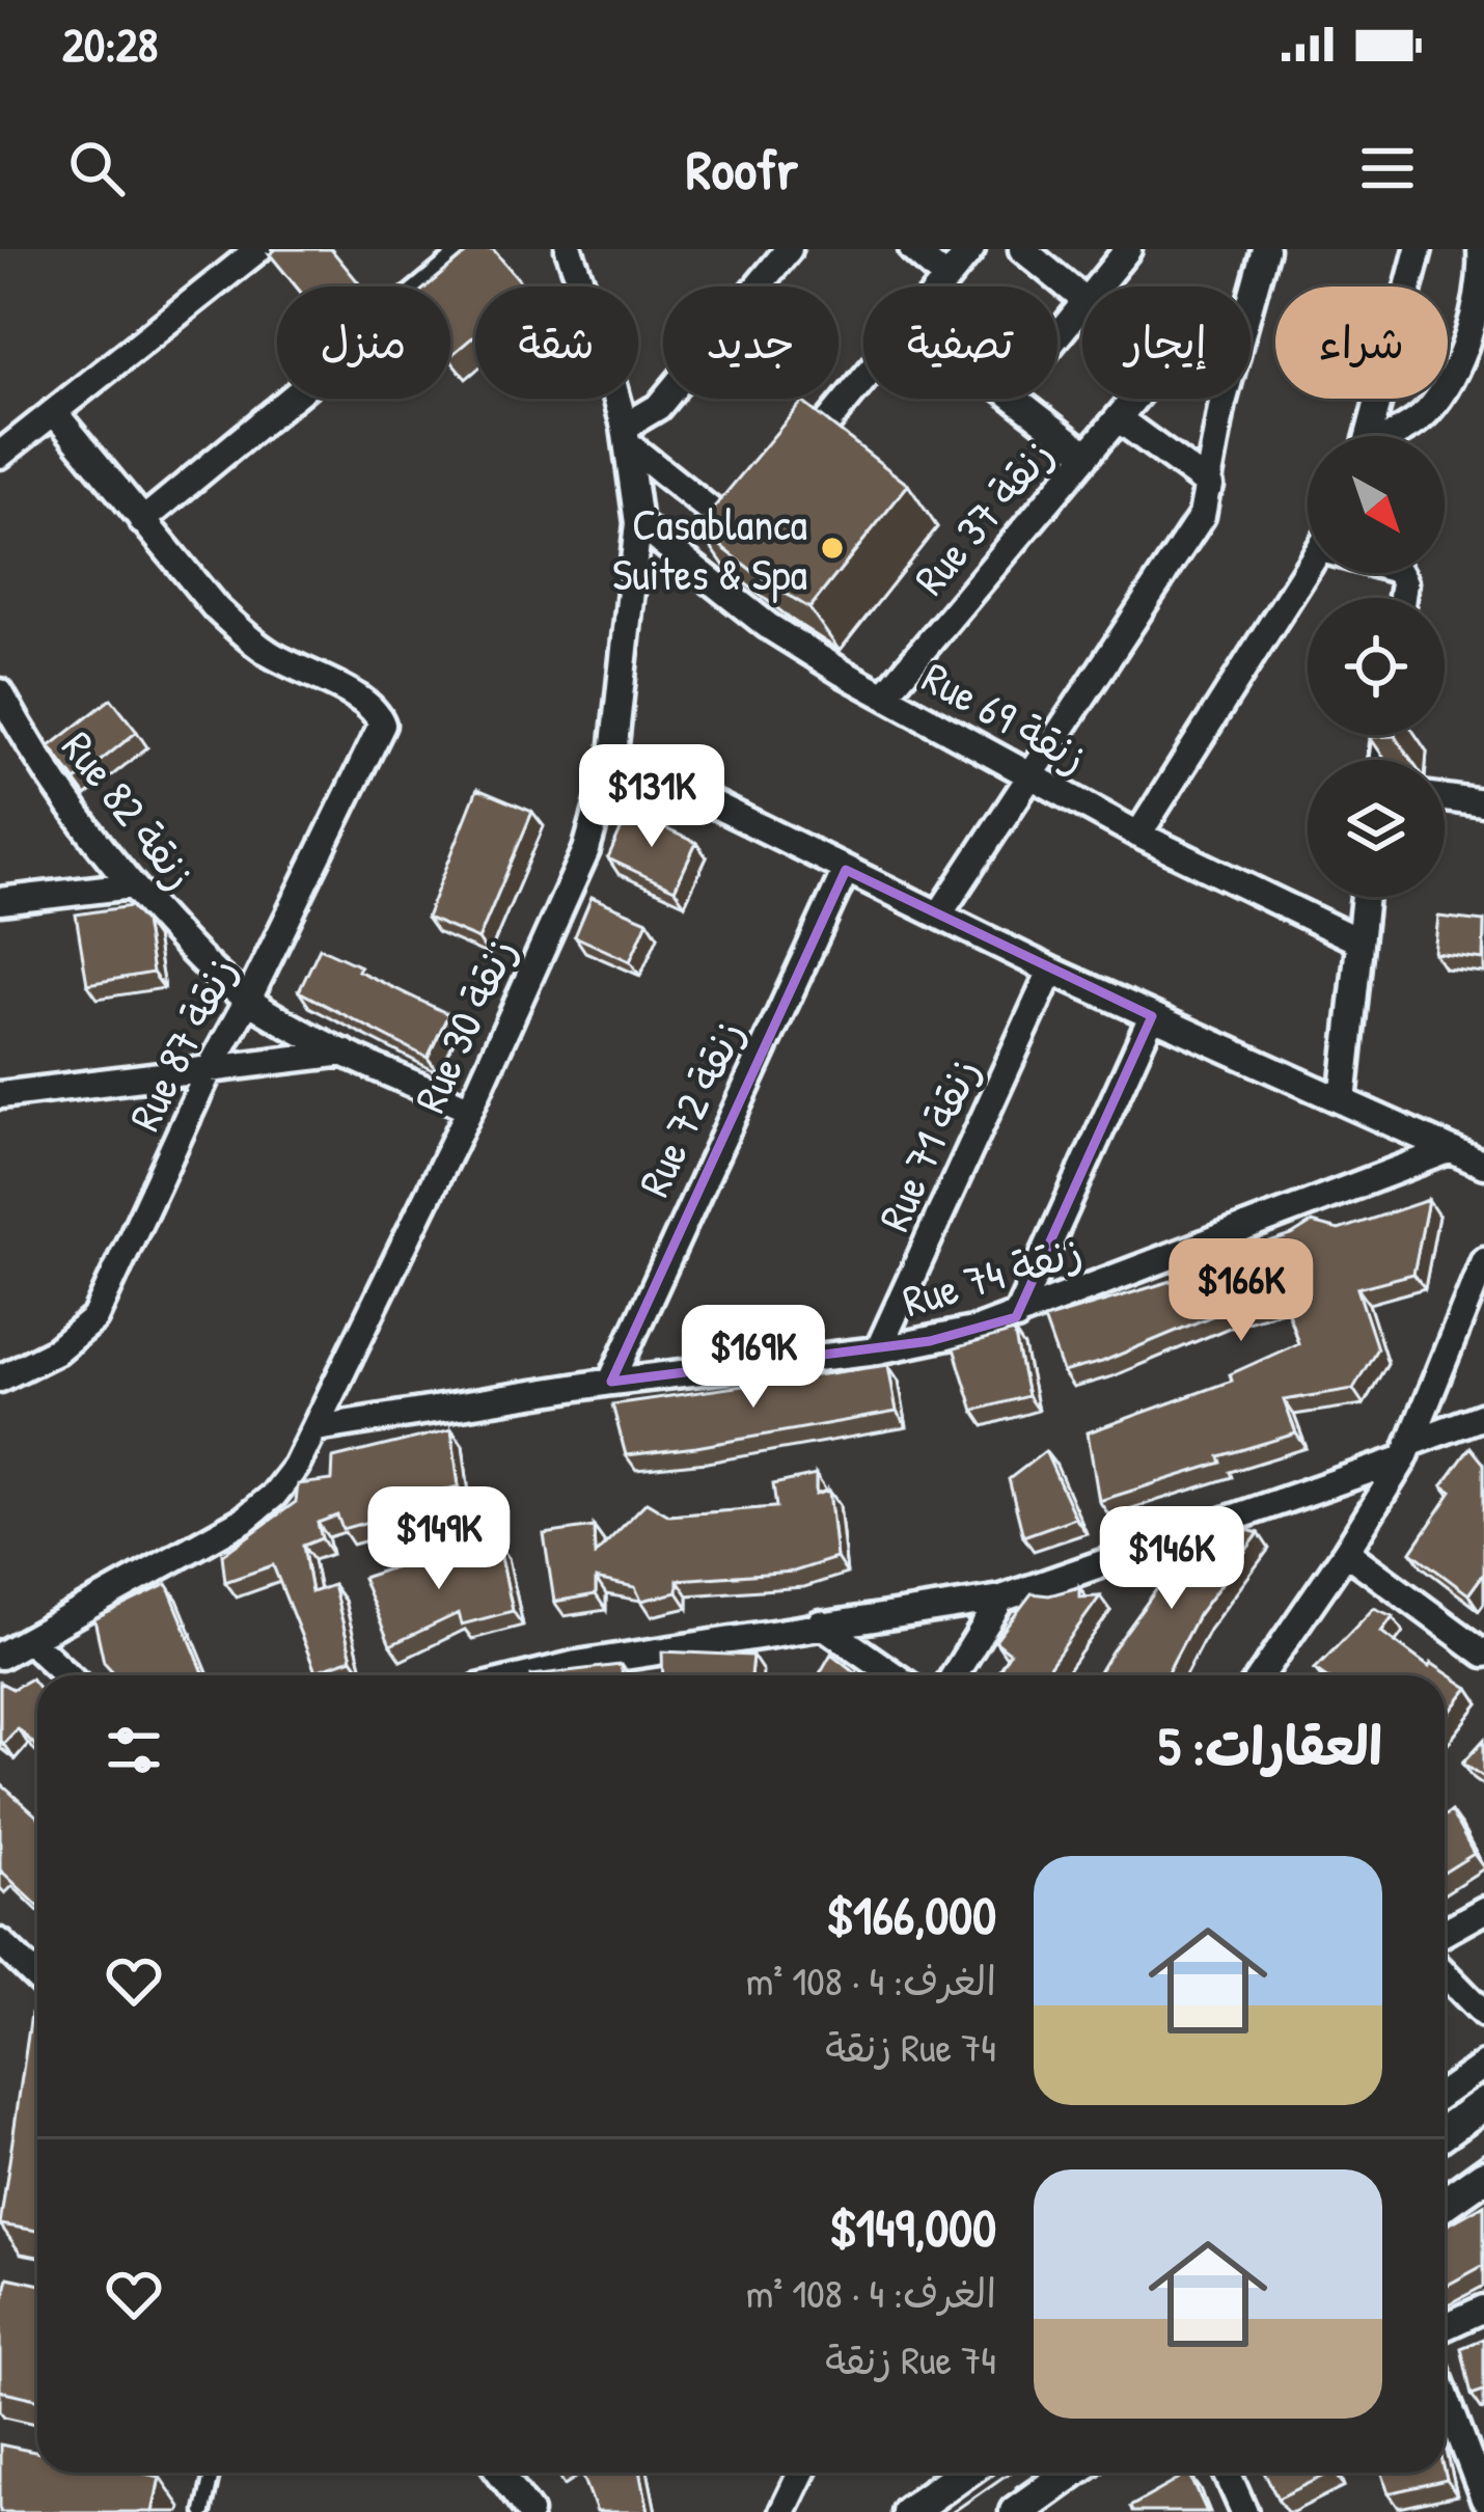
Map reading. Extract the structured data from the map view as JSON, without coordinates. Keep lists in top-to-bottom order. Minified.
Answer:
{"streets":{"street":["Rue 37 زنقة","Rue 69 زنقة","Rue 82 زنقة","Rue 30 زنقة","Rue 87 زنقة","Rue 72 زنقة","Rue 71 زنقة","Rue 74 زنقة"]},"crossings":[["Rue 37 زنقة","Rue 69 زنقة"],["Rue 69 زنقة","Rue 30 زنقة"],["Rue 82 زنقة","Rue 30 زنقة"],["Rue 82 زنقة","Rue 87 زنقة"],["Rue 30 زنقة","Rue 74 زنقة"],["Rue 72 زنقة","Rue 74 زنقة"],["Rue 71 زنقة","Rue 74 زنقة"]],"places":["Casablanca Suites & Spa"],"north":"bottom right","page":{"status":"20:28","header":"Roofr","chip":["شراء","إيجار","تصفية","جديد","شقة","منزل"],"price":["$131K","$166K","$169K","$149K","$146K"],"heading":"العقارات: 5","list":[{"name":"$166,000","note":"الغرف: 4 · 108 m² · Rue 74 زنقة"},{"name":"$149,000","note":"الغرف: 4 · 108 m² · Rue 74 زنقة"}]}}
